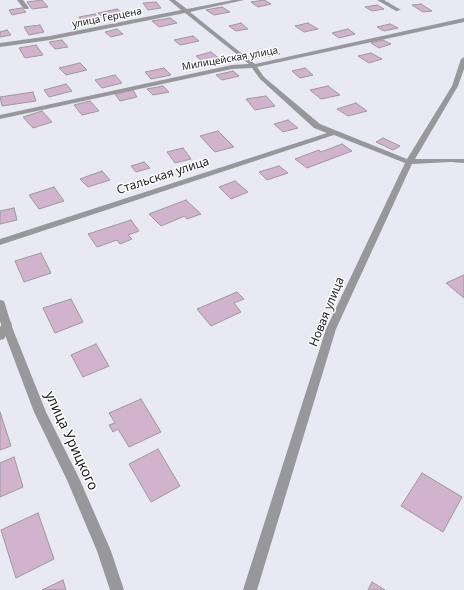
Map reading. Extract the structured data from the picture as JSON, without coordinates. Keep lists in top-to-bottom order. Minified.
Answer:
{"streets":{"street":["улица Герцена","Милицейская улица","Стальская улица","Новая улица","улица Урицкого"]}}
